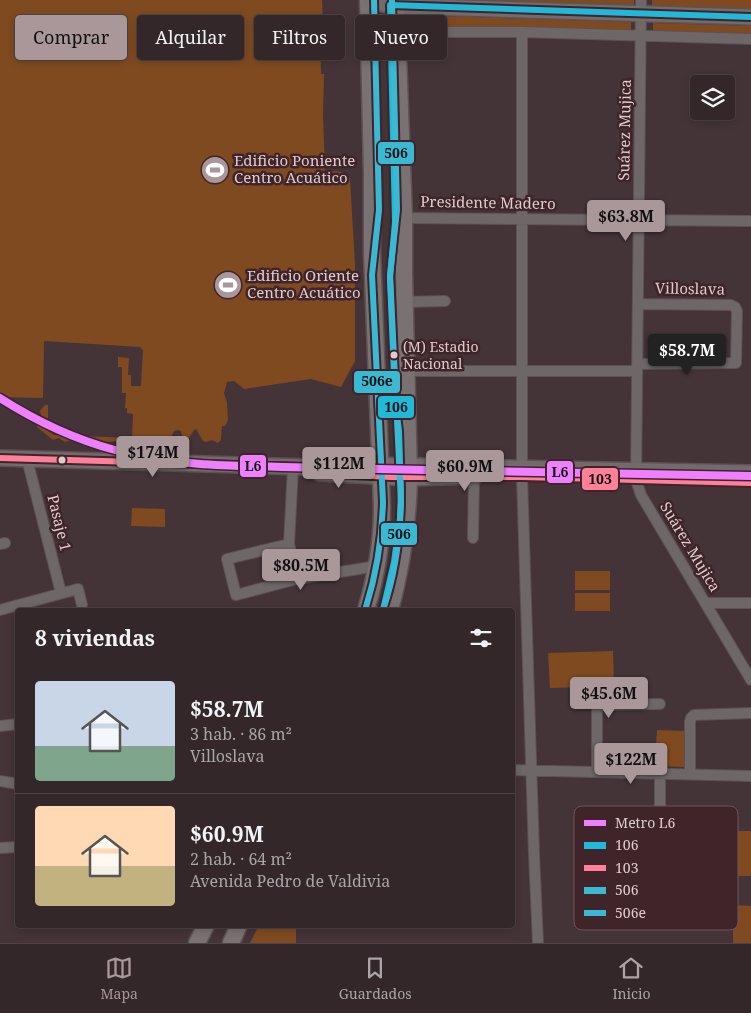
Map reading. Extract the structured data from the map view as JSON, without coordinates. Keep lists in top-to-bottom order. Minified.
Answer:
{"streets":{"street":["Suárez Mujica","Presidente Madero","Villoslava","Pasaje 1"]},"crossings":[["Suárez Mujica","Presidente Madero"],["Suárez Mujica","Villoslava"]],"places":{"sports":["Edificio Poniente Centro Acuático","Edificio Oriente Centro Acuático"],"other":["(M) Estadio Nacional"]},"lines":["transit line 506","transit line 506e","transit line 106","metro line L6","transit line 103"],"legend":["Metro L6","106","103","506","506e"],"page":{"chip":["Comprar","Alquilar","Filtros","Nuevo"],"price":["$63.8M","$58.7M","$174M","$112M","$60.9M","$80.5M","$45.6M","$122M"],"heading":"8 viviendas","list":[{"name":"$58.7M","note":"3 hab. · 86 m² · Villoslava"},{"name":"$60.9M","note":"2 hab. · 64 m² · Avenida Pedro de Valdivia"}],"tabs":["Mapa","Guardados","Inicio"]}}
